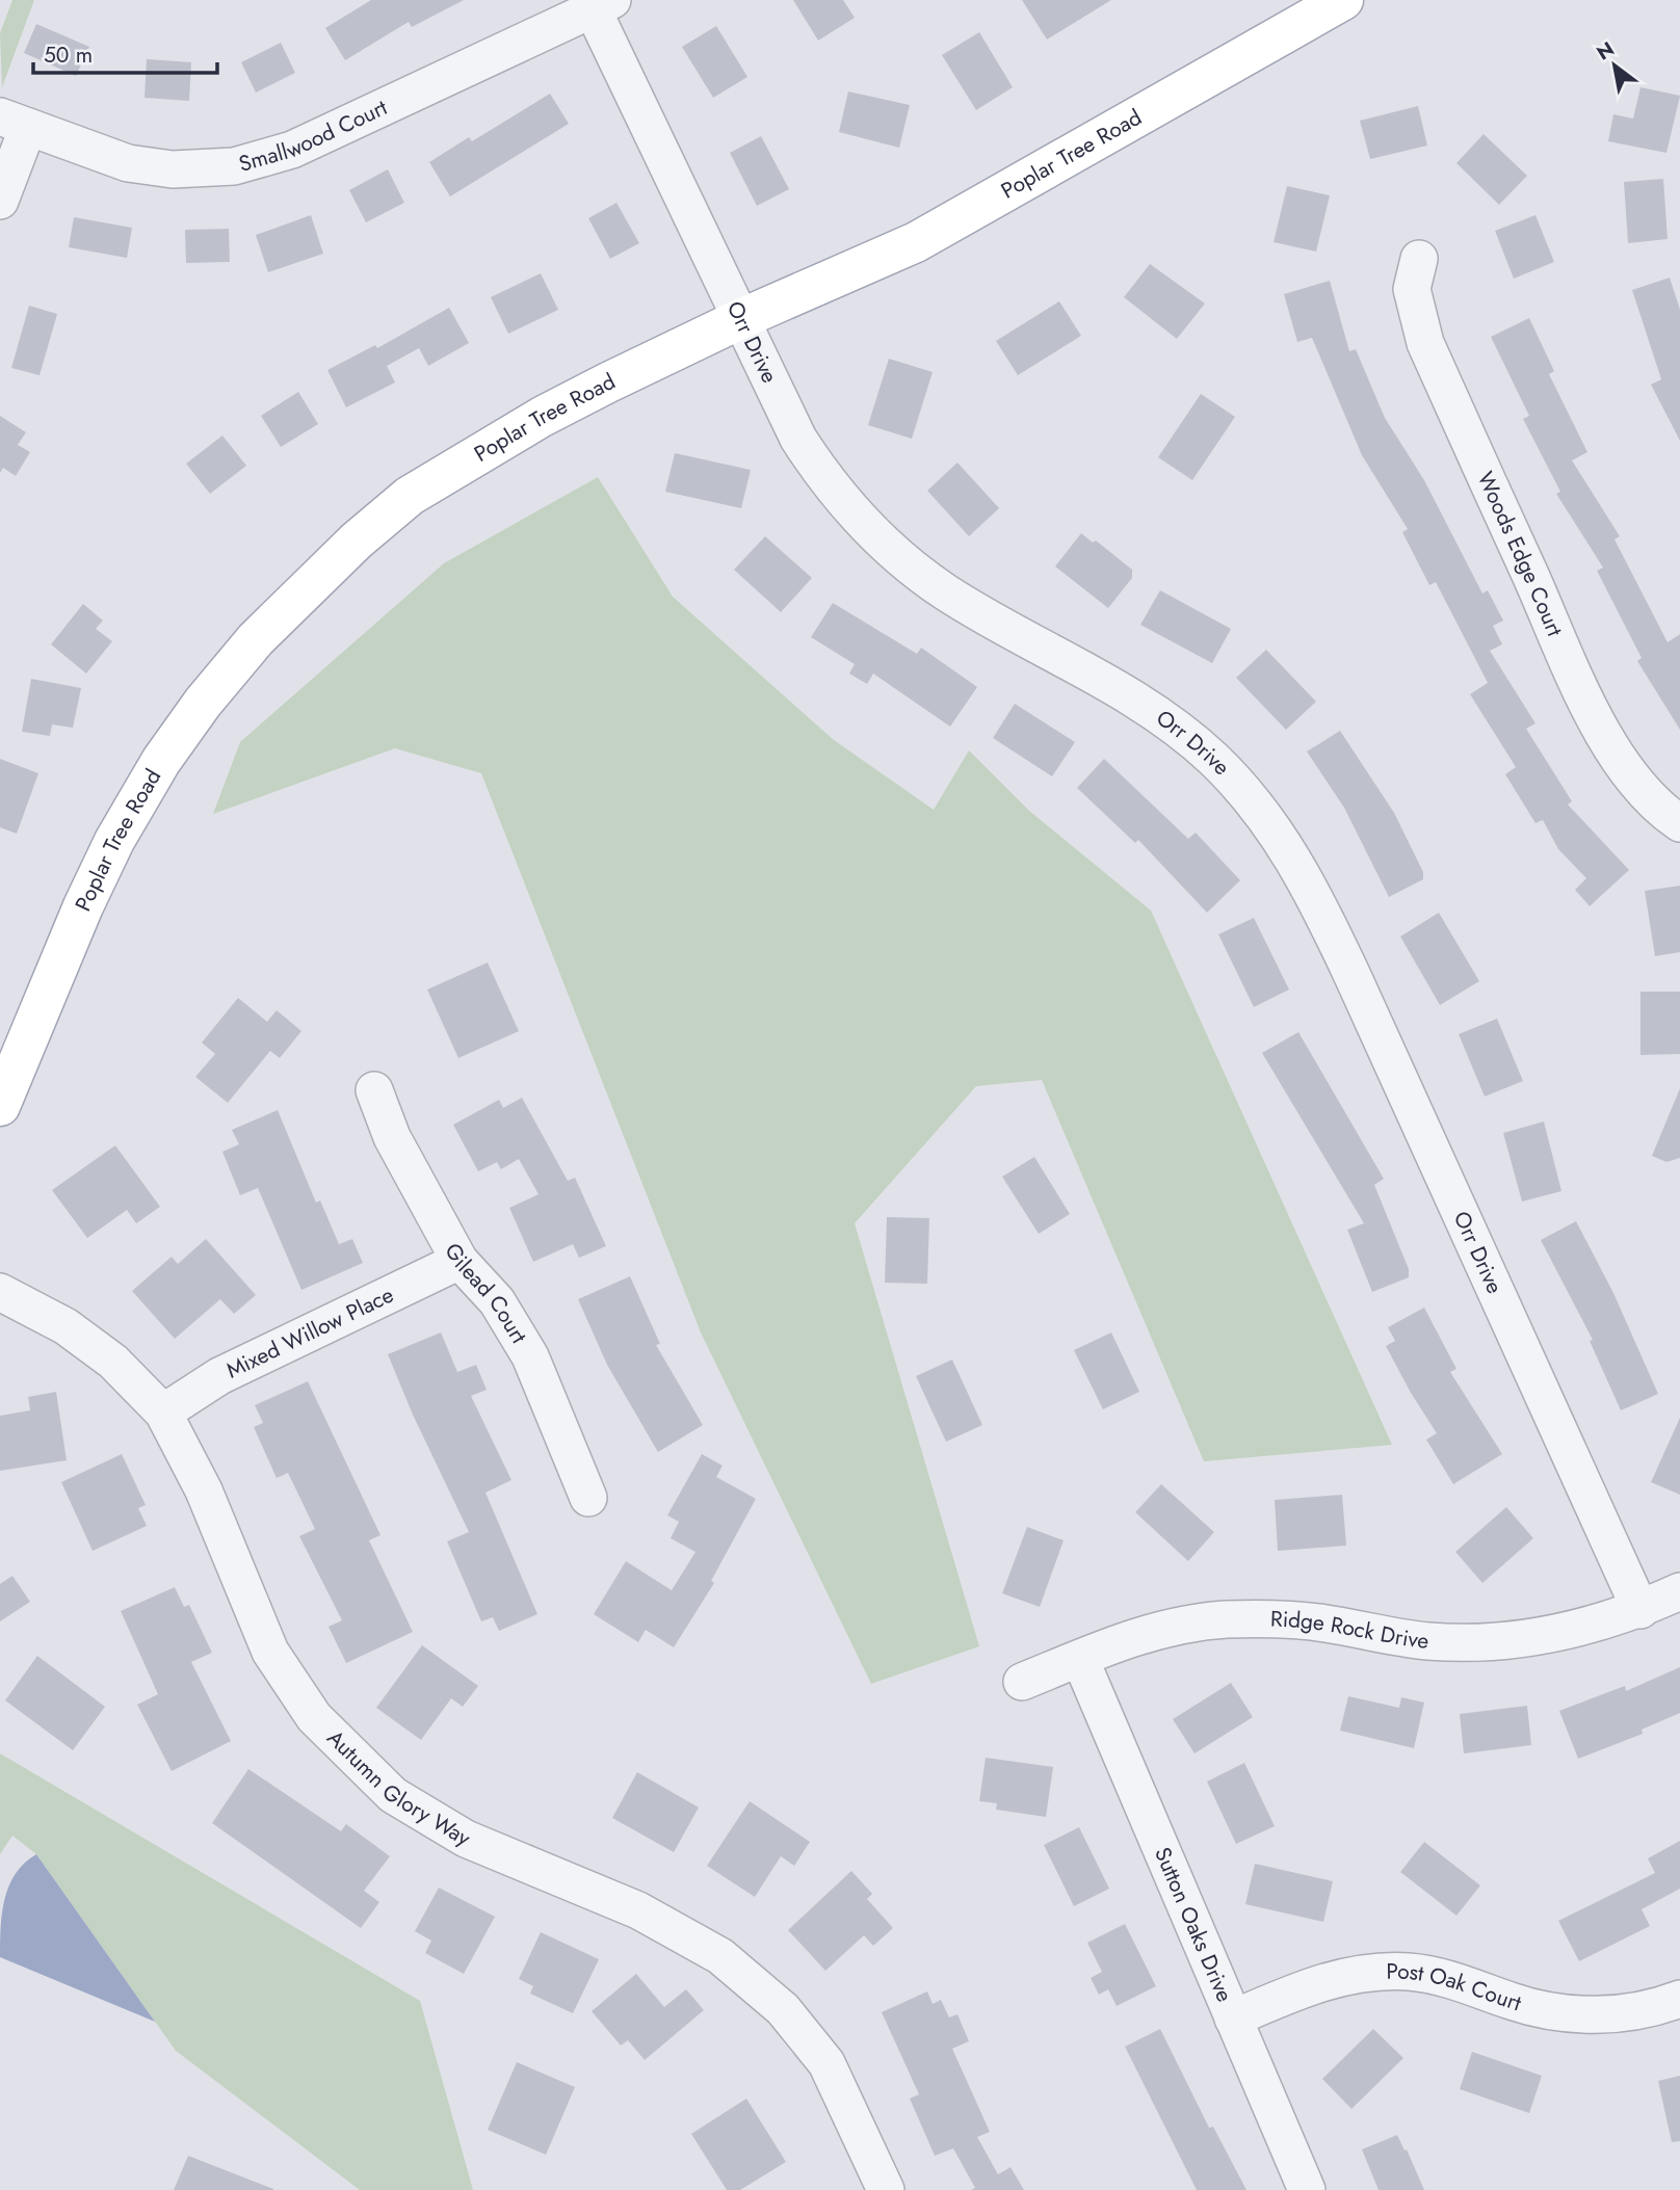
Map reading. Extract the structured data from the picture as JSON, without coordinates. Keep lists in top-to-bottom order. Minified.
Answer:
{"streets":{"main road":["Poplar Tree Road"],"street":["Smallwood Court","Orr Drive","Woods Edge Court","Gilead Court","Mixed Willow Place","Ridge Rock Drive","Autumn Glory Way","Sutton Oaks Drive","Post Oak Court"]},"crossings":[["Smallwood Court","Orr Drive"],["Poplar Tree Road","Orr Drive"],["Orr Drive","Ridge Rock Drive"],["Gilead Court","Mixed Willow Place"],["Mixed Willow Place","Autumn Glory Way"],["Ridge Rock Drive","Sutton Oaks Drive"],["Sutton Oaks Drive","Post Oak Court"]],"scale_bar":"50 m","north":"top left"}
